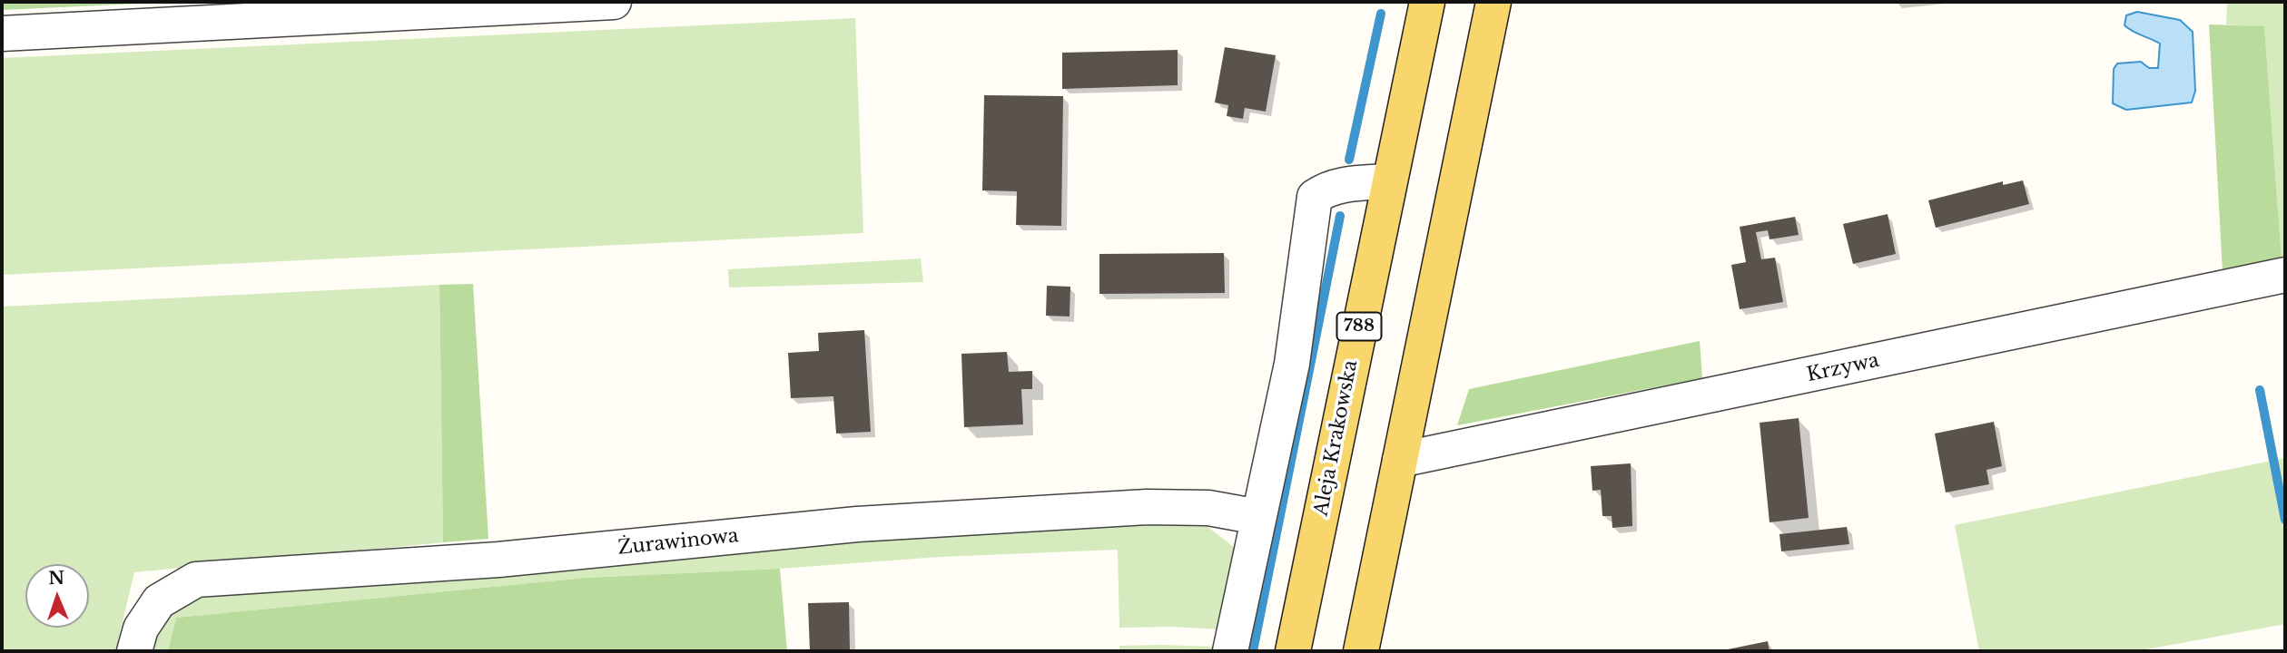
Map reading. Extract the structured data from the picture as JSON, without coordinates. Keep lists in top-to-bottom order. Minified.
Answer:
{"streets":{"main road":["788","Aleja Krakowska"],"street":["Krzywa","Żurawinowa"]},"north":"top"}
